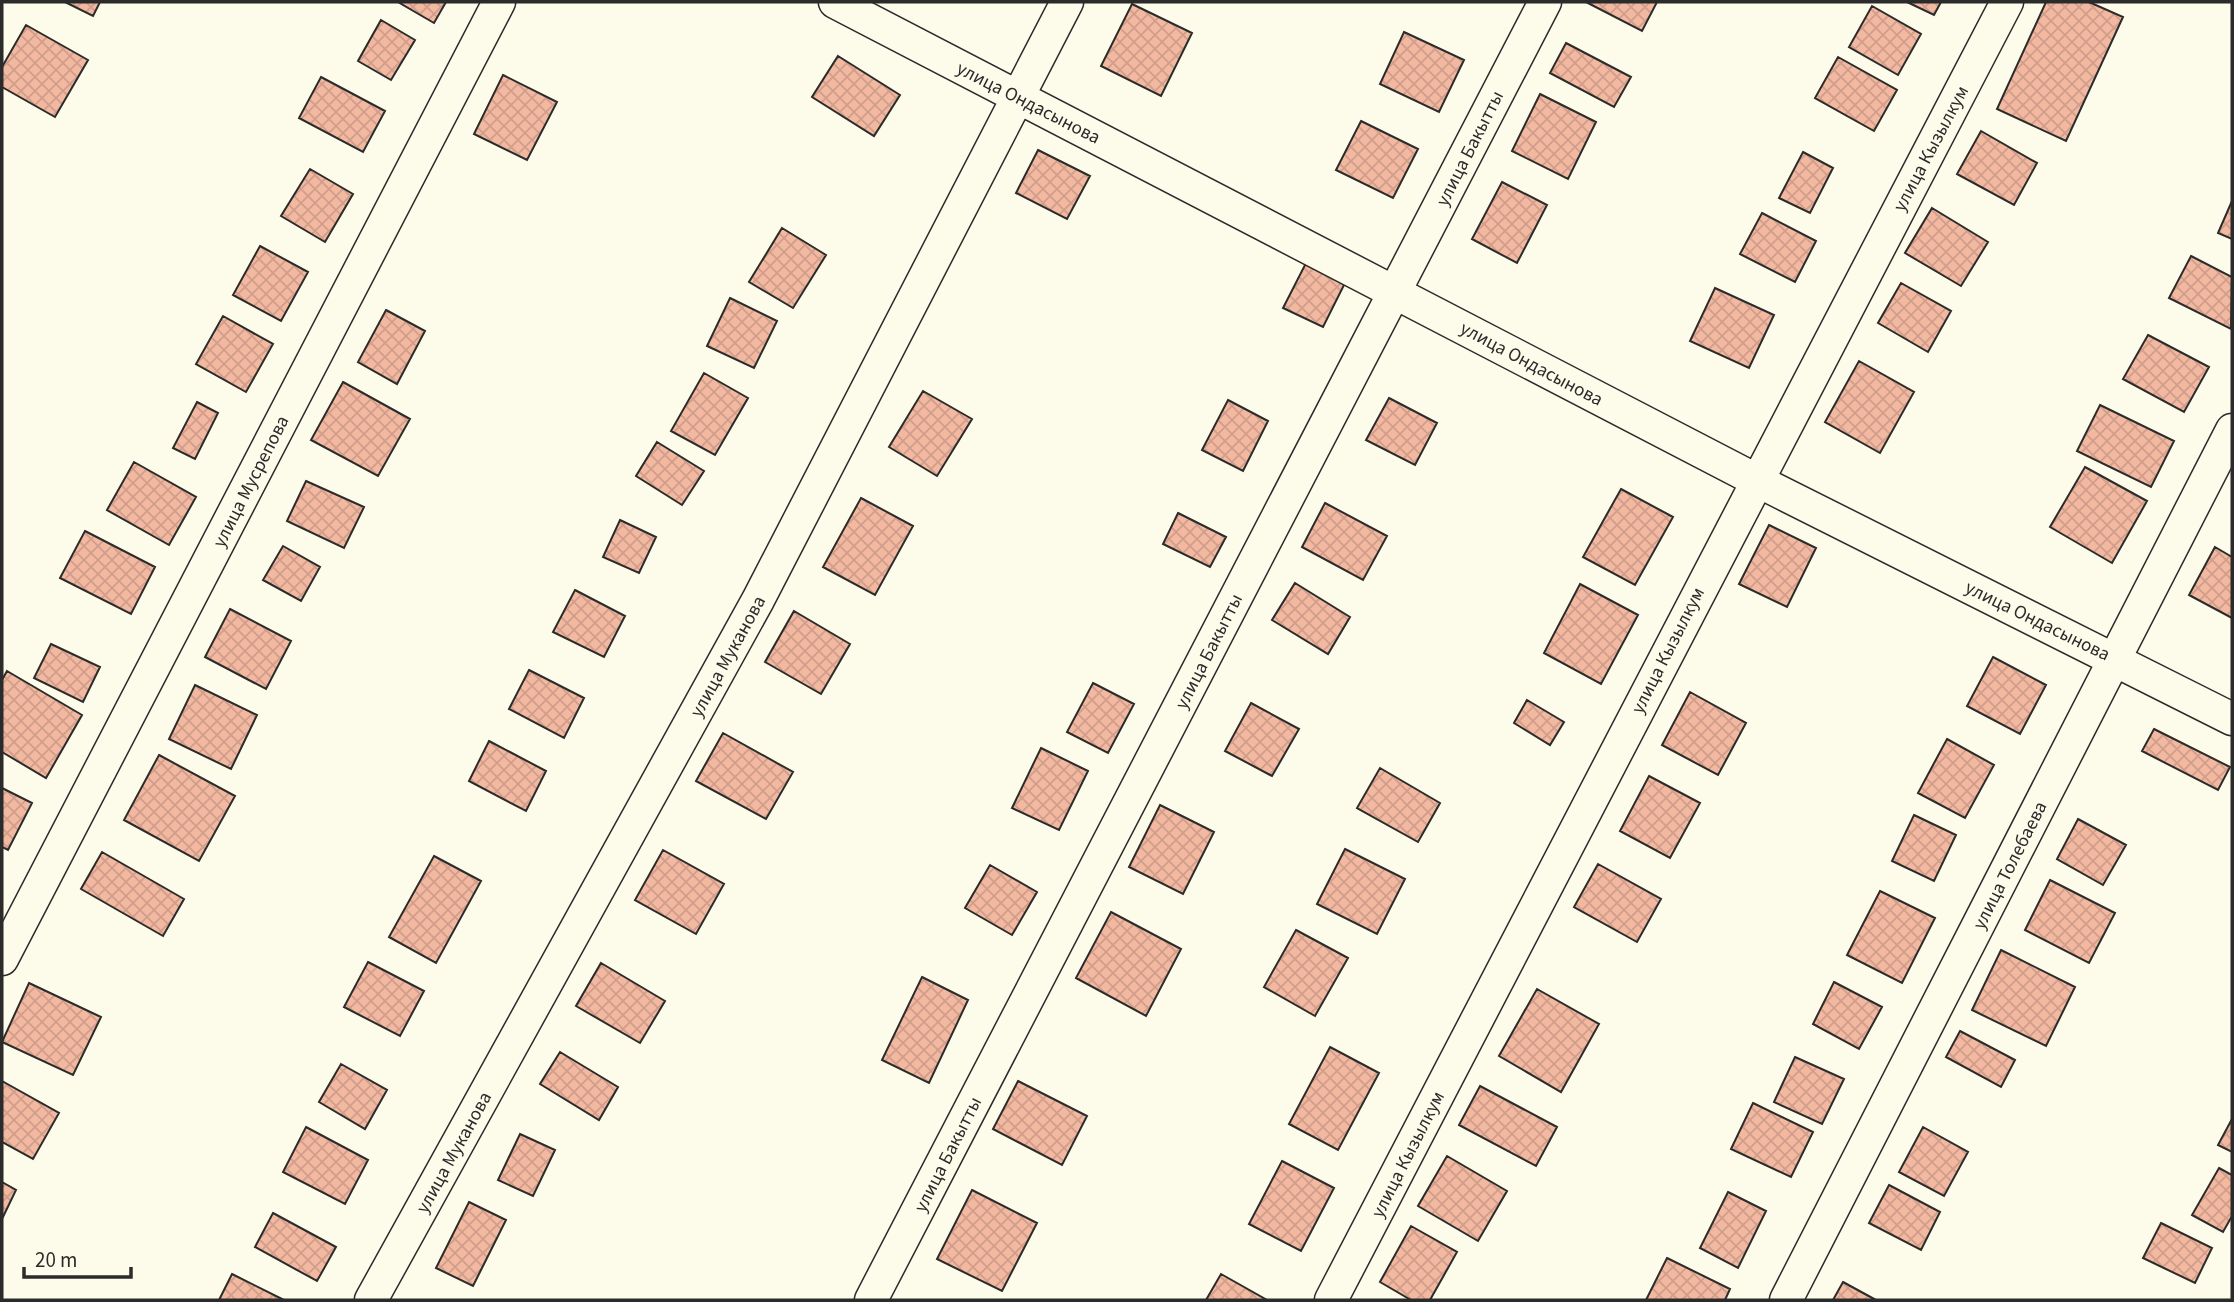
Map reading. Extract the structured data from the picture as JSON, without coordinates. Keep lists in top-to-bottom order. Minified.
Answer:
{"streets":{"street":["улица Ондасынова","улица Бакытты","улица Кызылкум","улица Мусрепова","улица Муканова","улица Толебаева"]},"crossings":[["улица Ондасынова","улица Бакытты"],["улица Ондасынова","улица Кызылкум"],["улица Ондасынова","улица Муканова"],["улица Ондасынова","улица Толебаева"]],"scale_bar":"20 m"}
